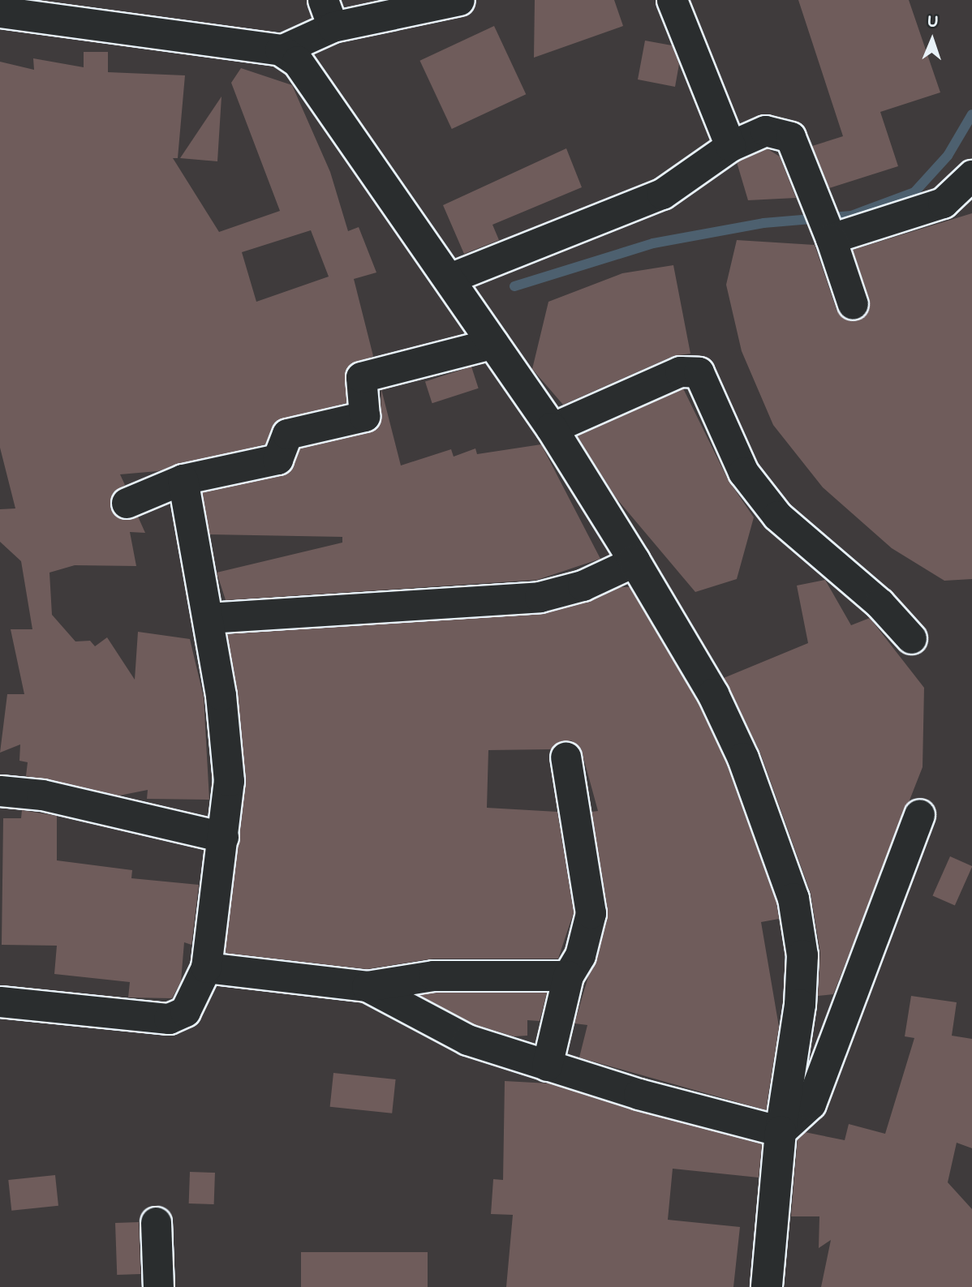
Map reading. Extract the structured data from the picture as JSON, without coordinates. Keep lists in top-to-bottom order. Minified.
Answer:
{"north":"top"}
